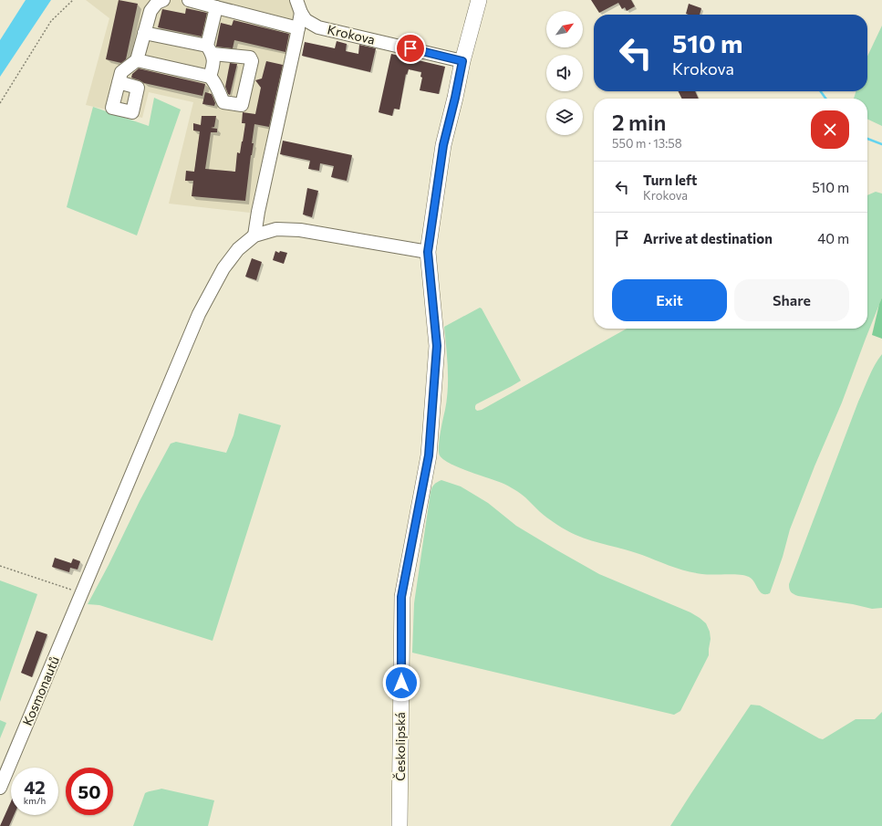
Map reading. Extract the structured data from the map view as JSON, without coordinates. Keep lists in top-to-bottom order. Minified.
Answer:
{"streets":{"main road":["Českolipská"],"street":["Krokova","Kosmonautů"]},"crossings":[["Krokova","Českolipská"]],"north":"top right","page":{"turn":["510 m","Krokova"],"heading":["2 min","550 m · 13:58"],"list":[{"name":"Turn left","note":"Krokova","value":"510 m"},{"name":"Arrive at destination","value":"40 m"}],"buttons":["Exit","Share"],"speed":"42 km/h","limit":"50"}}
